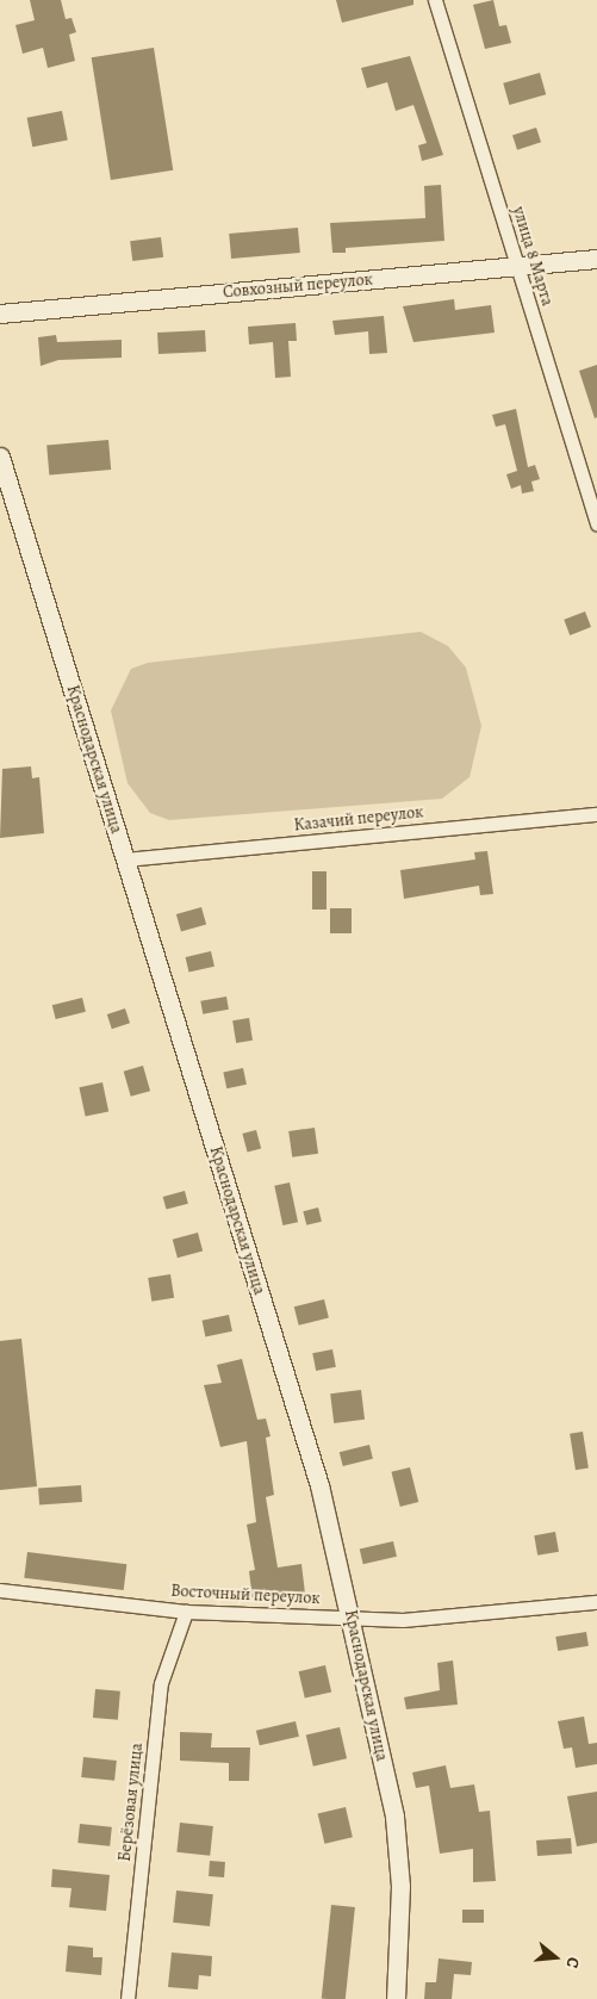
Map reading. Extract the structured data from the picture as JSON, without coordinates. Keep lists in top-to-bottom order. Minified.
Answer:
{"streets":{"street":["улица 8 Марта","Совхозный переулок","Краснодарская улица","Казачий переулок","Восточный переулок","Берёзовая улица"]},"crossings":[["улица 8 Марта","Совхозный переулок"],["Краснодарская улица","Казачий переулок"],["Краснодарская улица","Восточный переулок"],["Восточный переулок","Берёзовая улица"]],"north":"right"}
